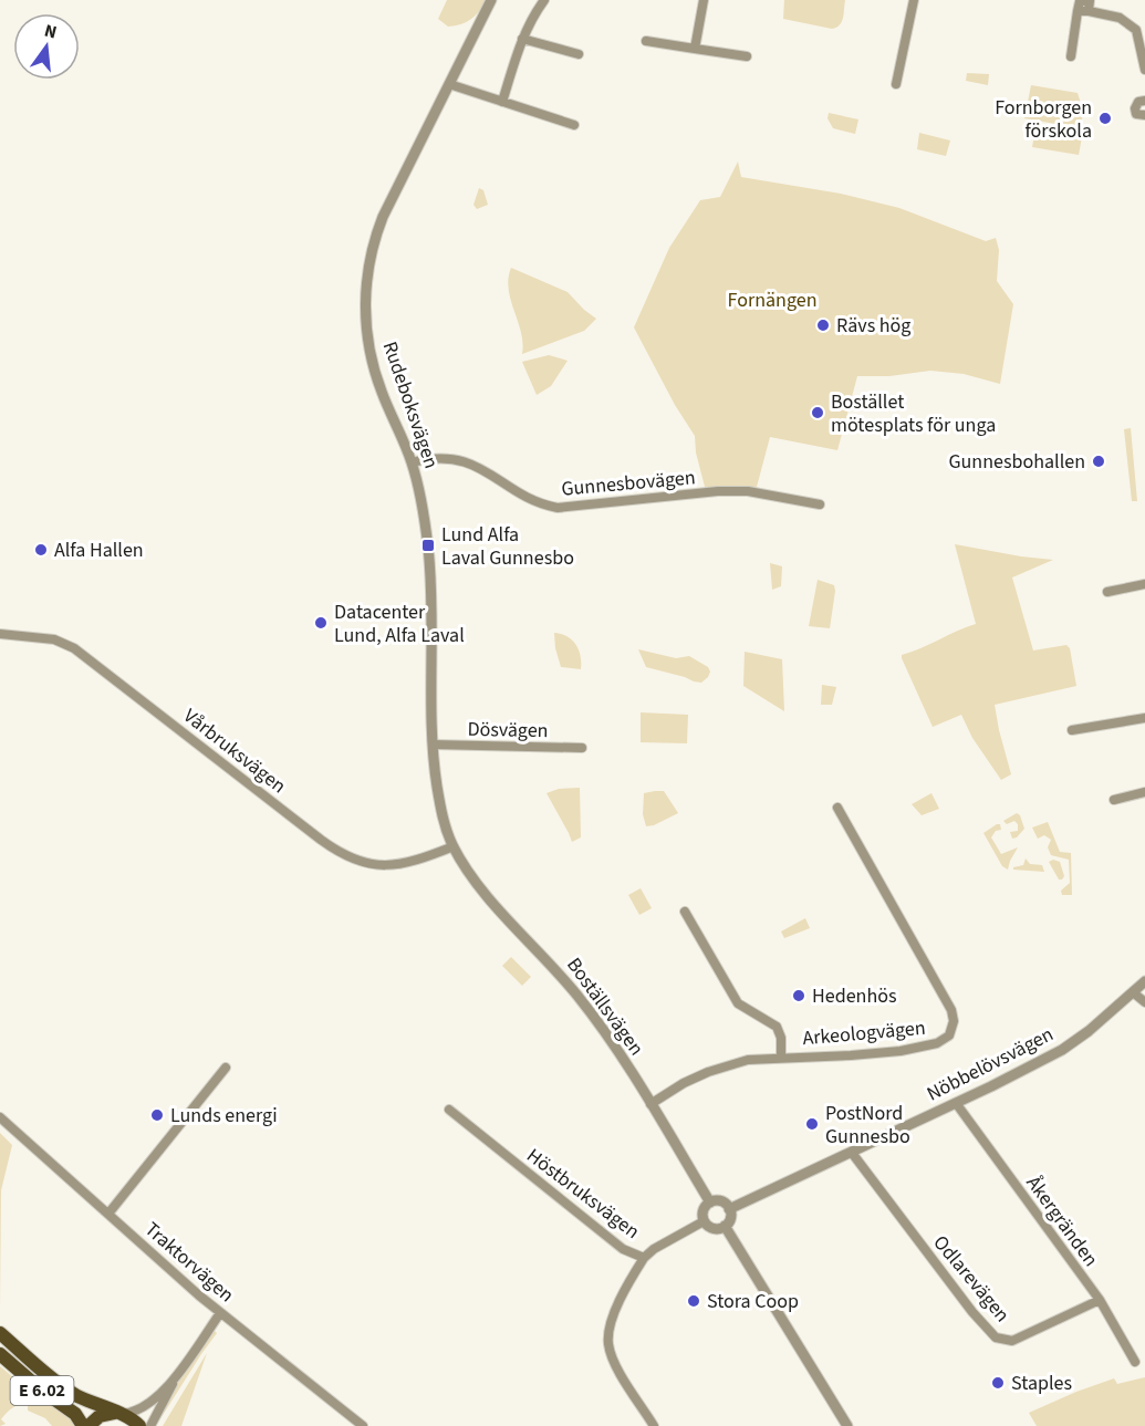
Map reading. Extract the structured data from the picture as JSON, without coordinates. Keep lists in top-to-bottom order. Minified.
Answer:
{"streets":{"main road":["E 6.02"],"street":["Rudeboksvägen","Gunnesbovägen","Dösvägen","Vårbruksvägen","Boställsvägen","Arkeologvägen","Nöbbelövsvägen","Höstbruksvägen","Åkergränden","Traktorvägen","Odlarevägen"]},"crossings":[["Rudeboksvägen","Gunnesbovägen"],["Rudeboksvägen","Dösvägen"],["Rudeboksvägen","Vårbruksvägen"],["Rudeboksvägen","Boställsvägen"],["Vårbruksvägen","Boställsvägen"],["Boställsvägen","Arkeologvägen"],["Boställsvägen","Nöbbelövsvägen"],["Boställsvägen","Höstbruksvägen"],["Nöbbelövsvägen","Höstbruksvägen"],["Nöbbelövsvägen","Åkergränden"],["Nöbbelövsvägen","Odlarevägen"],["Åkergränden","Odlarevägen"]],"parks":["Fornängen"],"places":{"other":["Fornborgen förskola","Rävs hög","Bostället mötesplats för unga","Gunnesbohallen","Alfa Hallen","Datacenter Lund, Alfa Laval","Hedenhös","Lunds energi","PostNord Gunnesbo","Stora Coop","Staples"],"transit":["Lund Alfa Laval Gunnesbo"]},"north":"top"}
